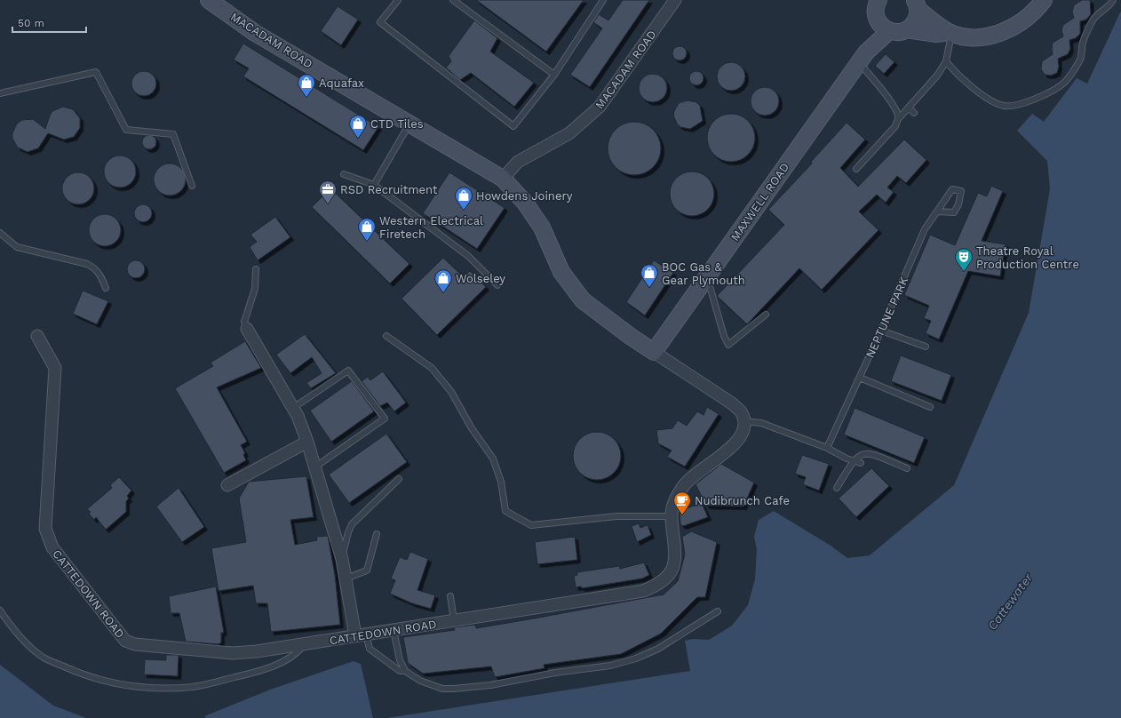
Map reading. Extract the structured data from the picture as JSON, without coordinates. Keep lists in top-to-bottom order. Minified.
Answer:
{"streets":{"street":["MACADAM ROAD","MAXWELL ROAD","CATTEDOWN ROAD"],"lane":["NEPTUNE PARK"]},"water":["Cattewater"],"places":{"shop":["Aquafax","CTD Tiles","Howdens Joinery","Western Electrical Firetech","BOC Gas & Gear Plymouth","Wolseley"],"office":["RSD Recruitment"],"theatre":["Theatre Royal Production Centre"],"cafe":["Nudibrunch Cafe"]},"scale_bar":"50 m"}
